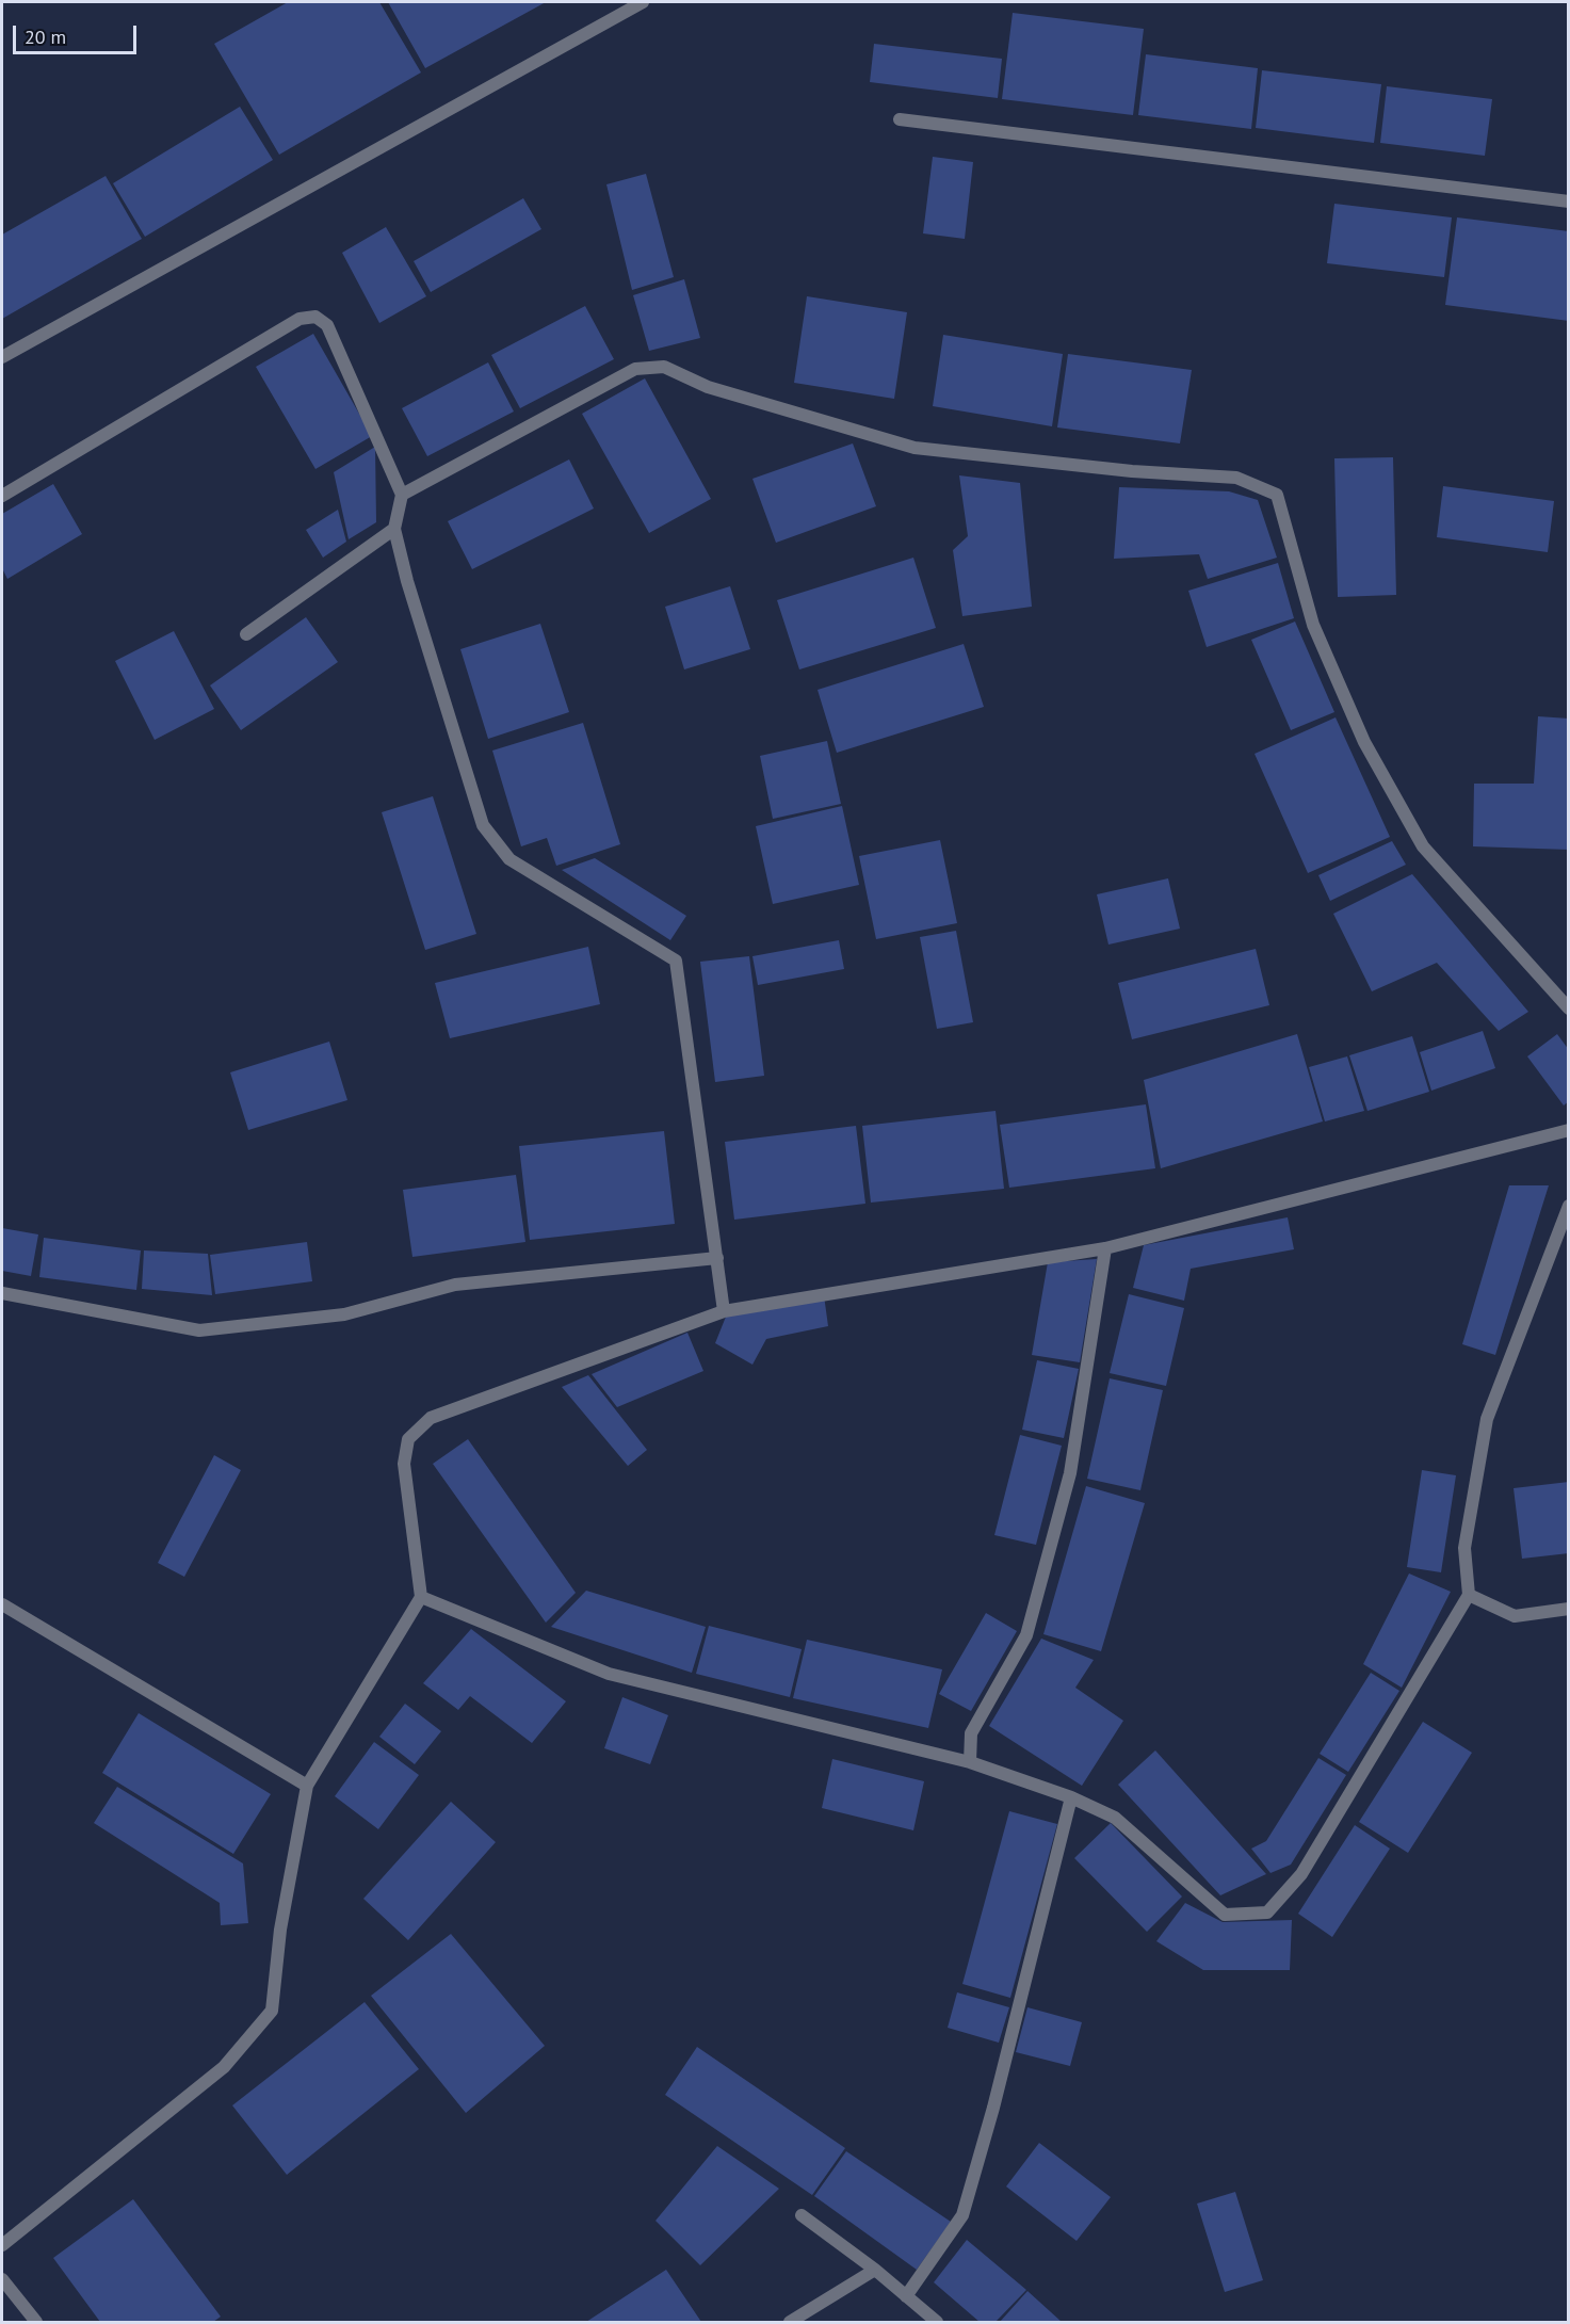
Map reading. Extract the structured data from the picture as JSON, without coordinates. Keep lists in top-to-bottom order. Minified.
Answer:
{"scale_bar":"20 m"}
